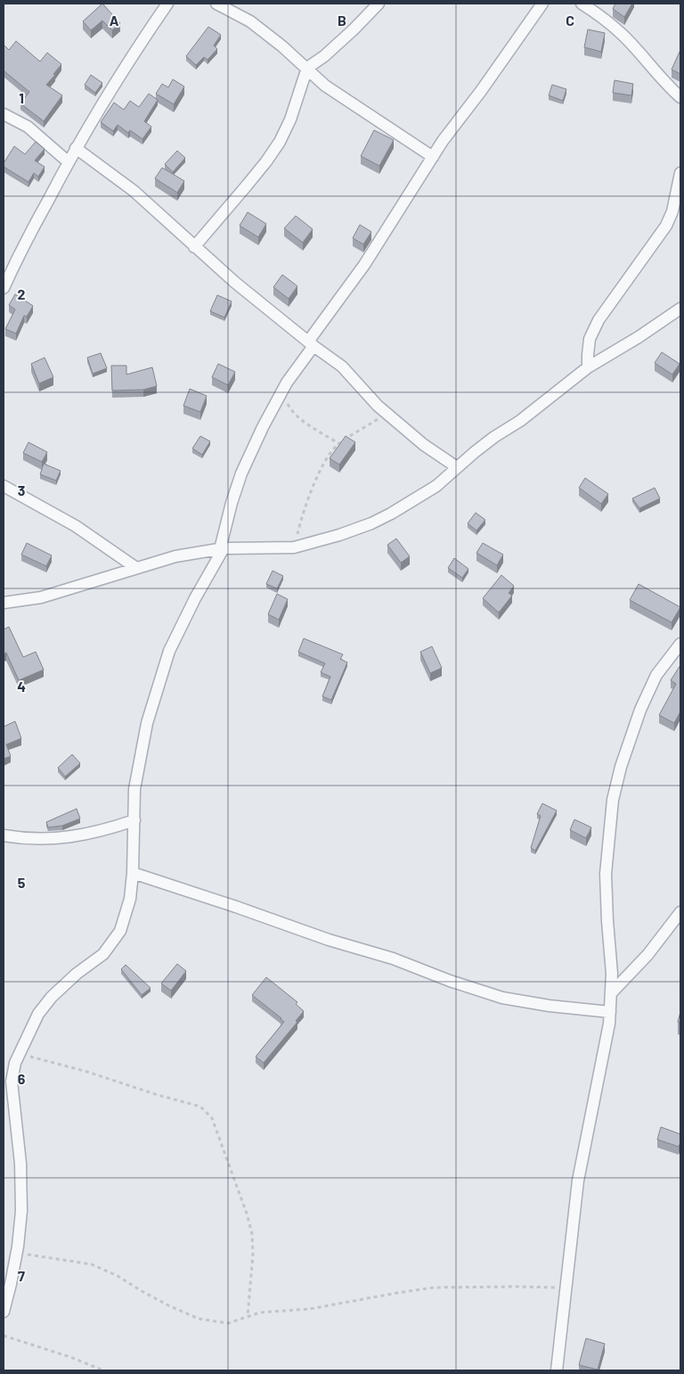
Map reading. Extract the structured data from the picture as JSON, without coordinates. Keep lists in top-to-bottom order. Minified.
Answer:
{"grid":{"columns":["A","B","C"],"rows":["1","2","3","4","5","6","7"]}}
